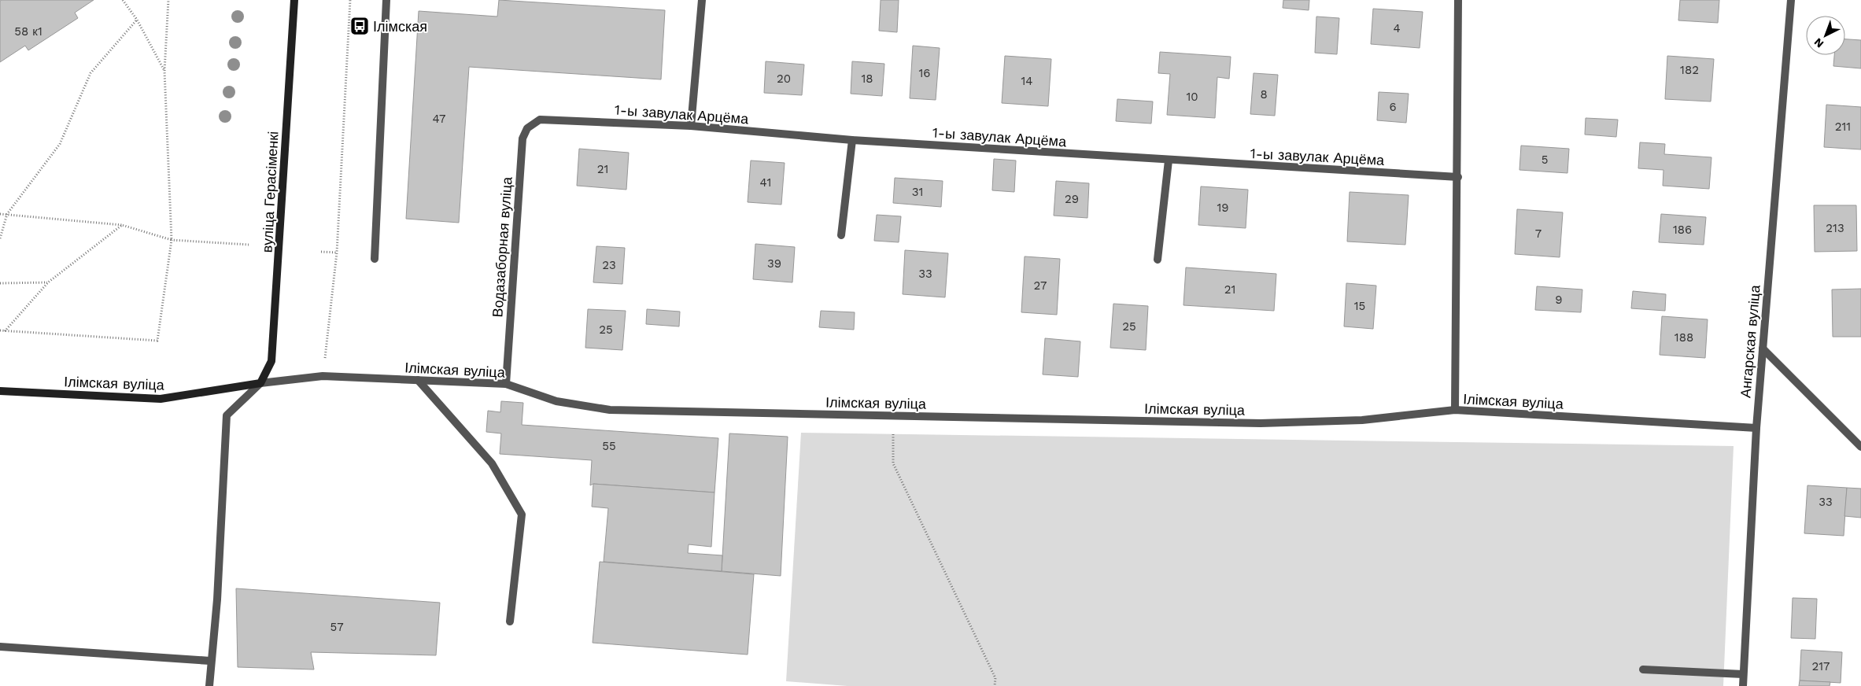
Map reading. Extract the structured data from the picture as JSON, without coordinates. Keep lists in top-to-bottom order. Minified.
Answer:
{"streets":{"street":["1-ы завулак Арцёма","вуліца Герасіменкі","Водазаборная вуліца","Ангарская вуліца","Ілімская вуліца"]},"crossings":[["1-ы завулак Арцёма","Водазаборная вуліца"],["вуліца Герасіменкі","Ілімская вуліца"],["Водазаборная вуліца","Ілімская вуліца"],["Ангарская вуліца","Ілімская вуліца"]],"places":{"bus stop":["Ілімская"]},"house_numbers":["4","58 к1","182","16","20","18","14","8","10","6","47","211","5","21","41","31","29","19","213","186","7","39","23","33","27","21","9","15","25","25","188","55","33","57","217"],"north":"bottom left"}
